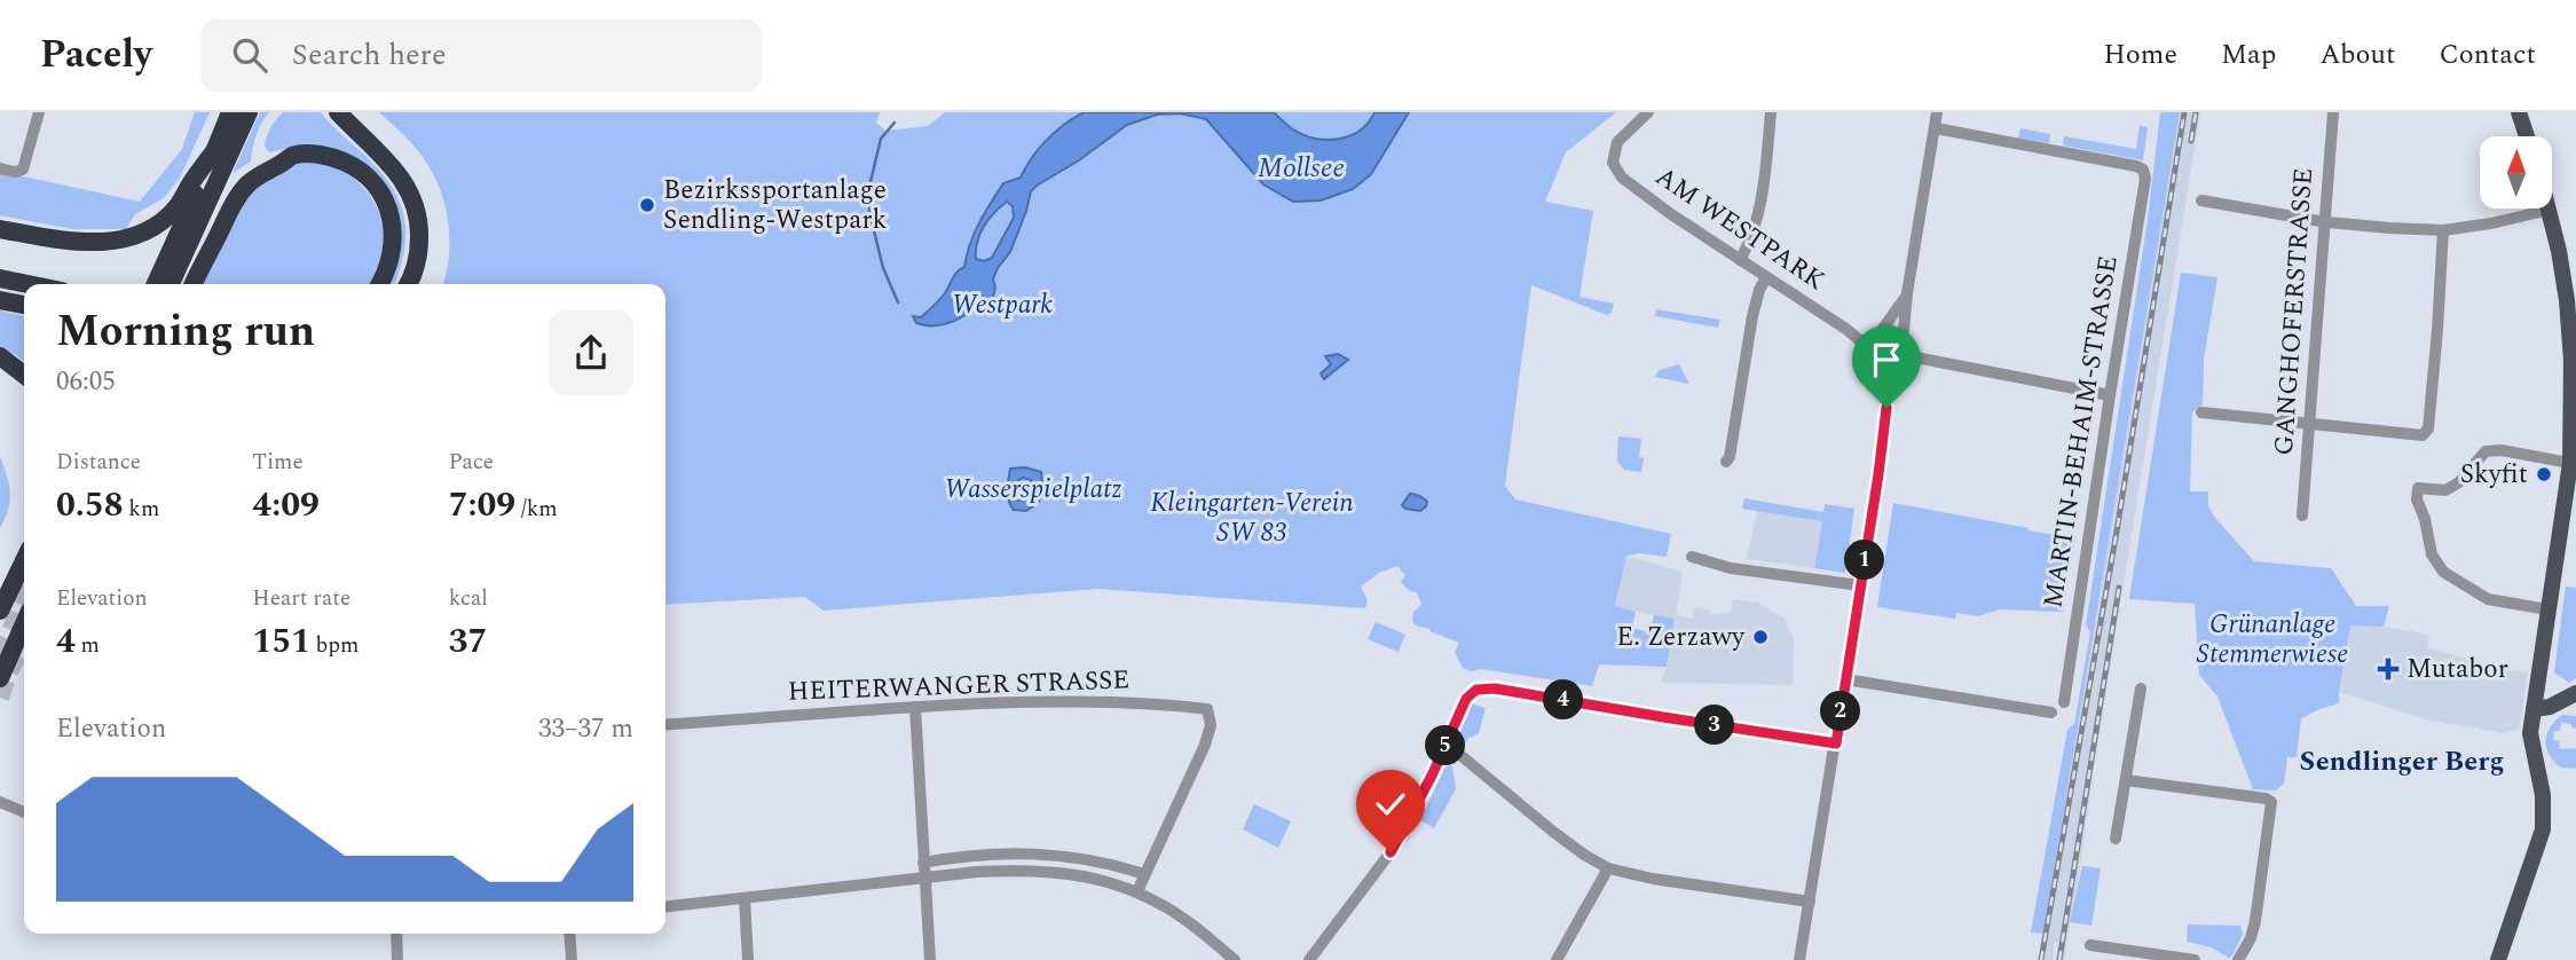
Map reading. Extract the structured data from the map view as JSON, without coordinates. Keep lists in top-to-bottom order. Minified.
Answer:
{"streets":{"street":["AM WESTPARK","GANGHOFERSTRASSE","MARTIN-BEHAIM-STRASSE","HEITERWANGER STRASSE"]},"districts":["Sendlinger Berg"],"water":["Mollsee"],"parks":["Westpark","Wasserspielplatz","Kleingarten-Verein SW 83","Grünanlage Stemmerwiese"],"places":{"other":["Bezirkssportanlage Sendling-Westpark","Skyfit","E. Zerzawy"],"health":["Mutabor"]},"north":"top","page":{"header":"Pacely","search":"Search here","nav":["Home","Map","About","Contact"],"heading":["Morning run","06:05"],"stats":[["Distance","0.58 km"],["Time","4:09"],["Pace","7:09 /km"],["Elevation","4 m"],["Heart rate","151 bpm"],["kcal","37"]],"pins":["1","4","2","3","5"],"chart":["Elevation","33–37 m"]}}
